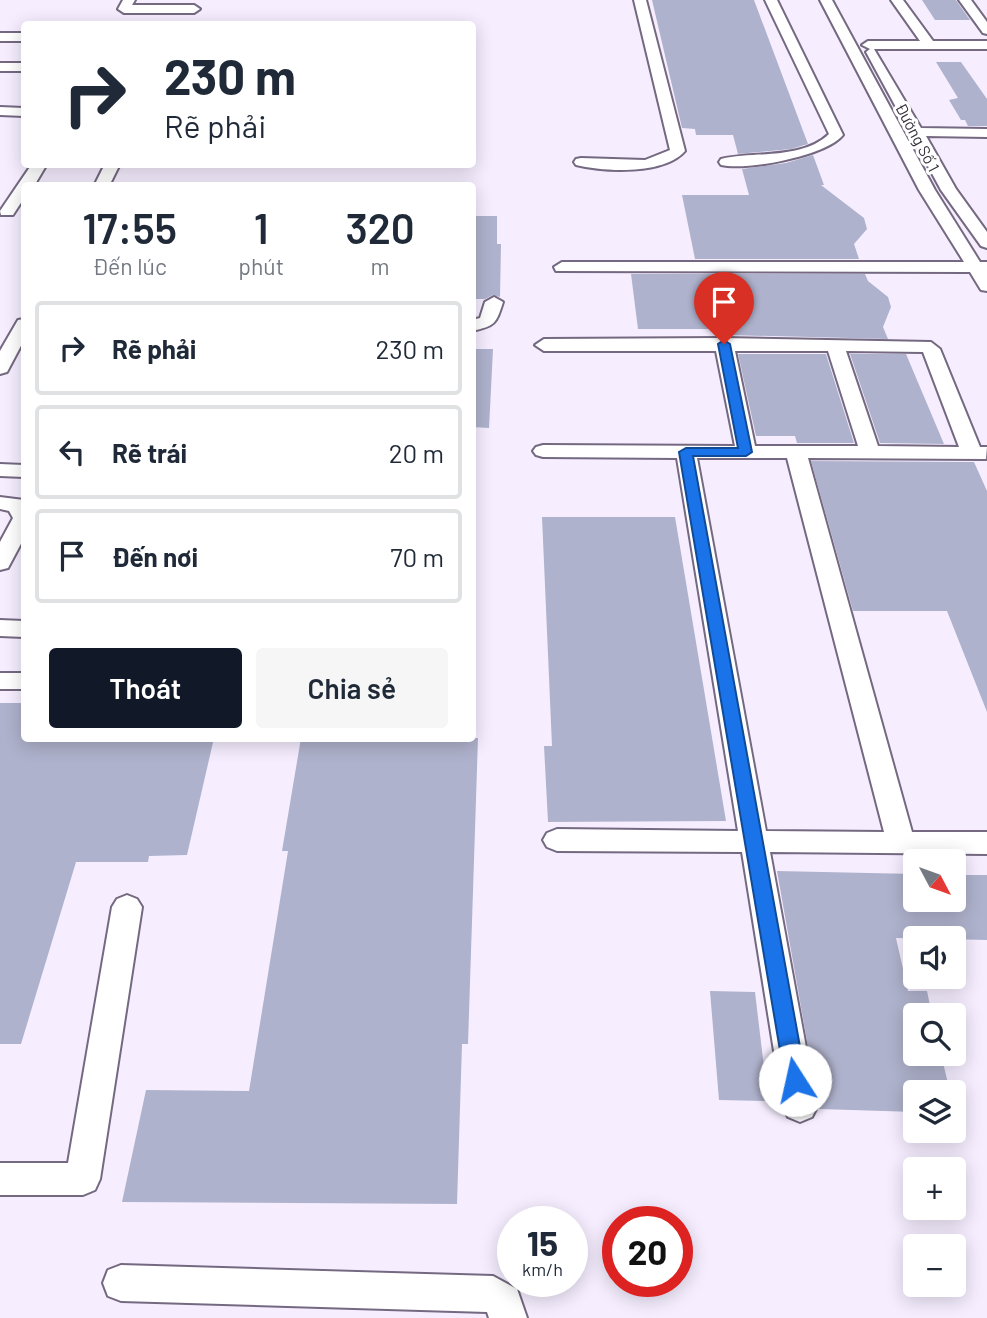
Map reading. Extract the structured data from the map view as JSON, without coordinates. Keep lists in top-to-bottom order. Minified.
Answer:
{"streets":{"street":["Đường Số 1"]},"north":"bottom right","page":{"turn":["230 m","Rẽ phải"],"eta":["17:55","Đến lúc","1","phút","320","m"],"list":[{"name":"Rẽ phải","value":"230 m"},{"name":"Rẽ trái","value":"20 m"},{"name":"Đến nơi","value":"70 m"}],"buttons":["Thoát","Chia sẻ"],"map_buttons":["+","−"],"speed":"15 km/h","limit":"20"}}
